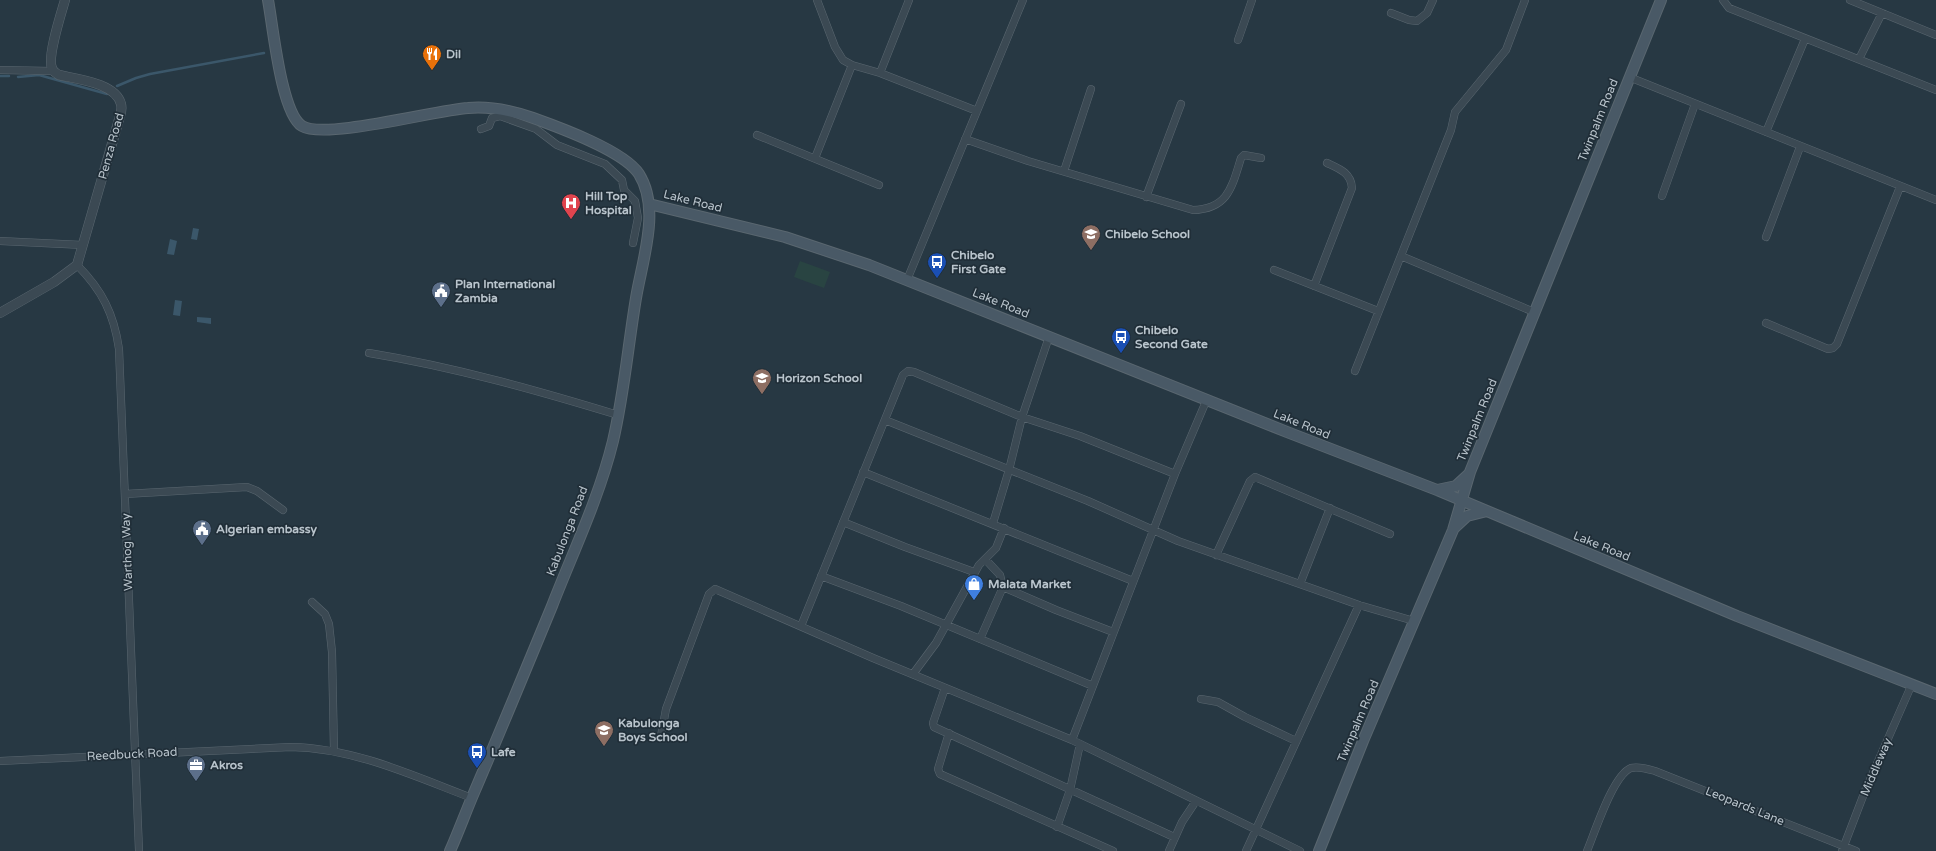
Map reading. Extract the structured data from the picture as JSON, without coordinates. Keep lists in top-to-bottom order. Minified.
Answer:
{"streets":{"main road":["Twinpalm Road","Lake Road","Kabulonga Road"],"street":["Penza Road","Warthog Way","Reedbuck Road","Middleway","Leopards Lane"]},"crossings":[["Twinpalm Road","Lake Road"],["Penza Road","Warthog Way"],["Lake Road","Kabulonga Road"],["Lake Road","Middleway"],["Kabulonga Road","Reedbuck Road"],["Warthog Way","Reedbuck Road"],["Middleway","Leopards Lane"]],"places":{"restaurant":["Dil"],"hospital":["Hill Top Hospital"],"school or university":["Chibelo School","Horizon School","Kabulonga Boys School"],"bus stop":["Chibelo First Gate","Chibelo Second Gate","Lafe"],"public building":["Plan International Zambia","Algerian embassy"],"shop":["Malata Market"],"office":["Akros"]}}
